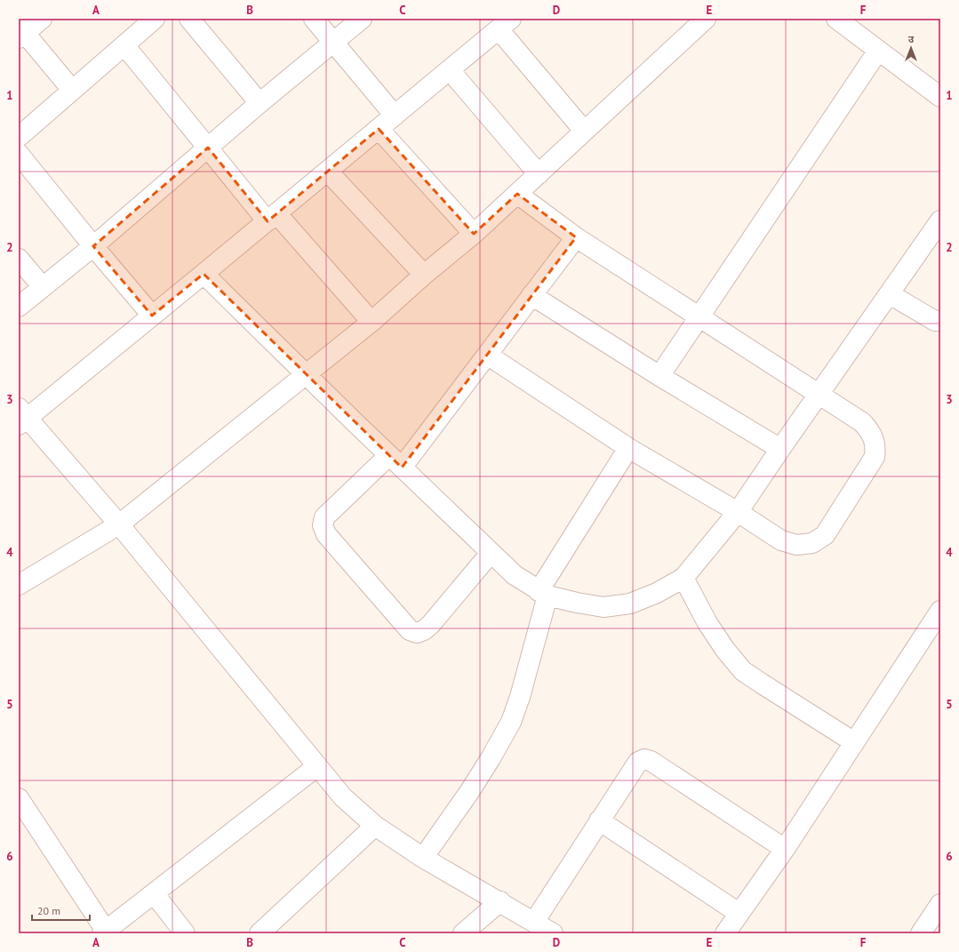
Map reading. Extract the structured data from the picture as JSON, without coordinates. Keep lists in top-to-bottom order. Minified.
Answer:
{"scale_bar":"20 m","north":"top","grid":{"columns":["A","B","C","D","E","F"],"rows":["1","2","3","4","5","6"]}}
